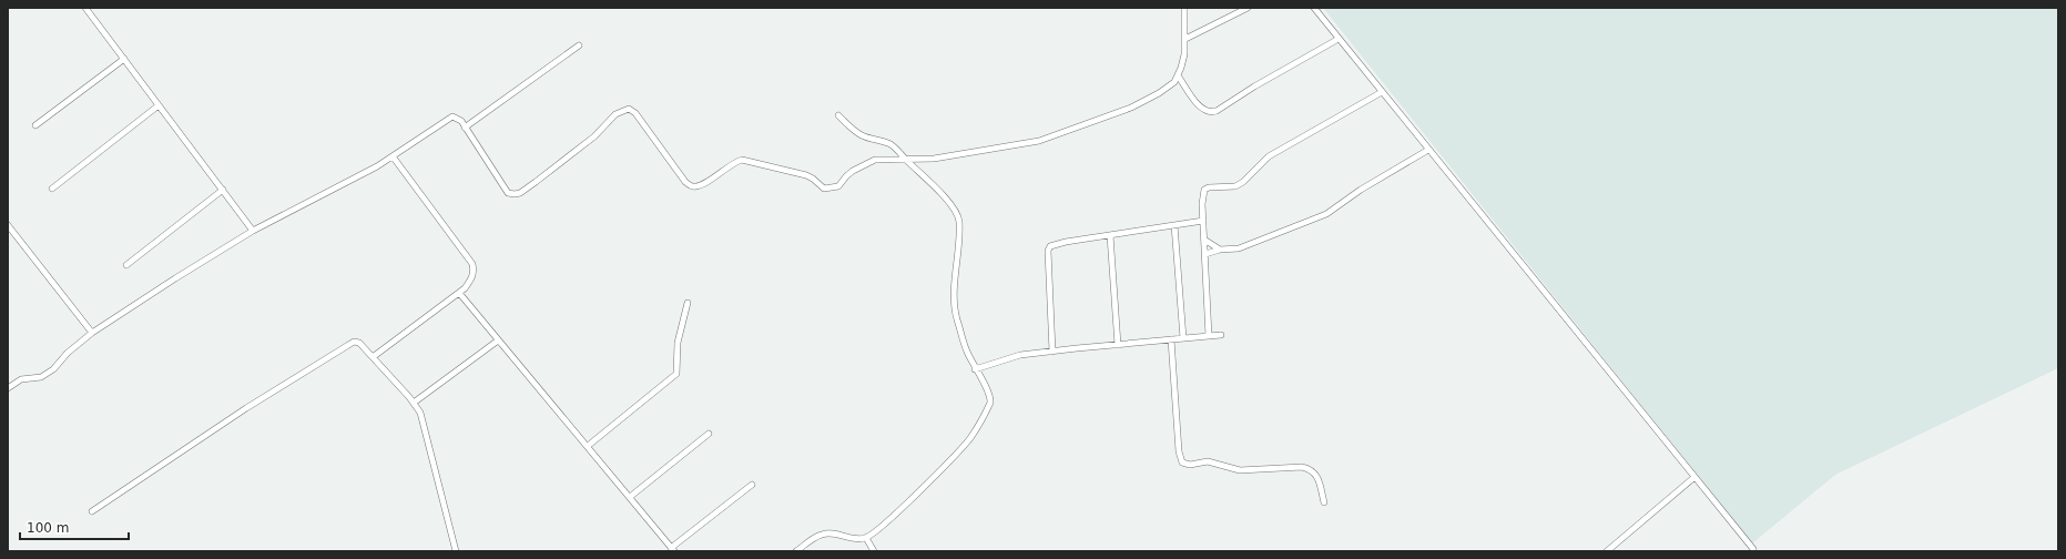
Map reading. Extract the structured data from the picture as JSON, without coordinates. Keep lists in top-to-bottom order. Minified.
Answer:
{"scale_bar":"100 m"}
